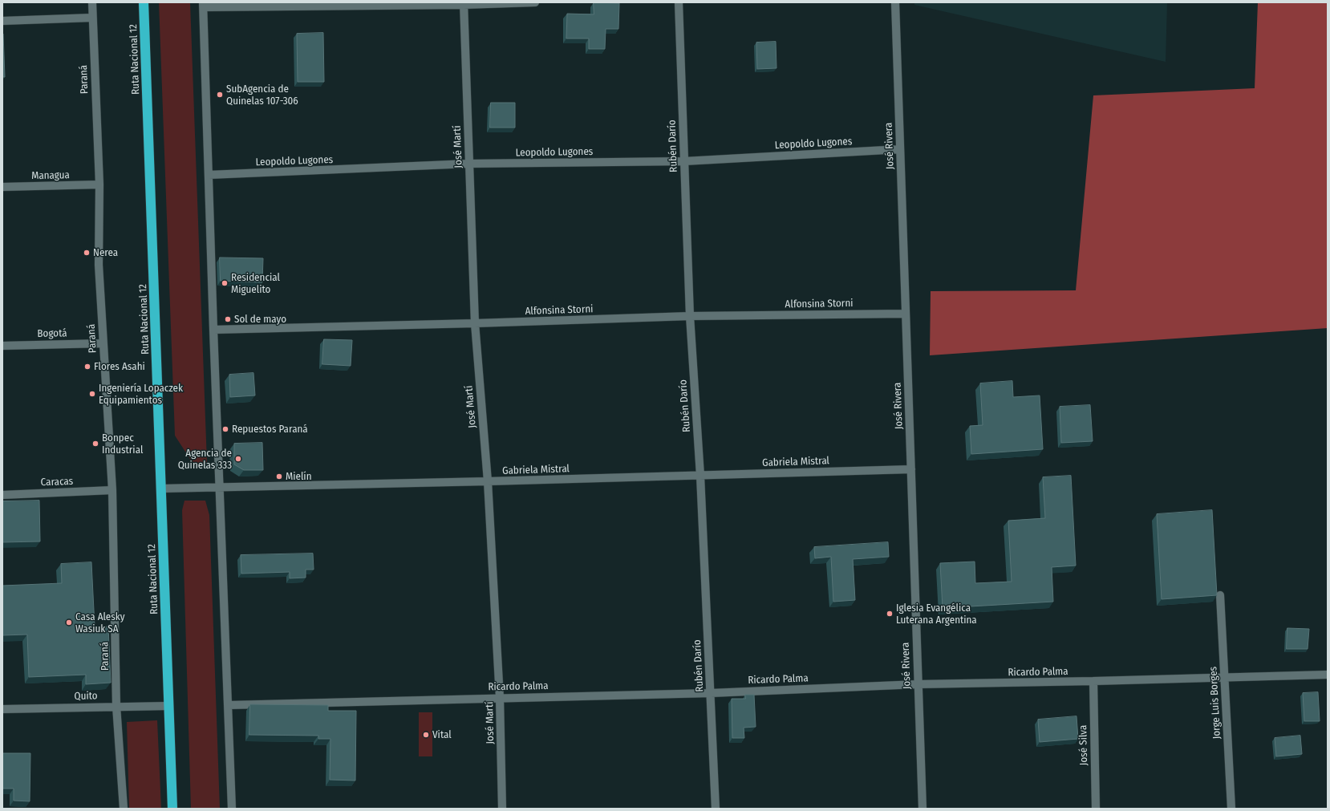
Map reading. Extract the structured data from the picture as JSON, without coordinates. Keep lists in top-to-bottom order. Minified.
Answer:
{"streets":{"highway":["Ruta Nacional 12"],"street":["Paraná","Leopoldo Lugones","Rubén Darío","José Rivera","José Martí","Managua","Alfonsina Storni","Bogotá","Gabriela Mistral","Caracas","Ricardo Palma","Quito","Jorge Luis Borges","José Silva"]},"crossings":[["Ruta Nacional 12","Gabriela Mistral"],["Ruta Nacional 12","Quito"],["Paraná","Managua"],["Paraná","Bogotá"],["Paraná","Caracas"],["Paraná","Quito"],["Leopoldo Lugones","Rubén Darío"],["Leopoldo Lugones","José Rivera"],["Leopoldo Lugones","José Martí"],["Rubén Darío","Alfonsina Storni"],["Rubén Darío","Gabriela Mistral"],["Rubén Darío","Ricardo Palma"],["José Rivera","Alfonsina Storni"],["José Rivera","Gabriela Mistral"],["José Rivera","Ricardo Palma"],["José Martí","Alfonsina Storni"],["José Martí","Gabriela Mistral"],["José Martí","Ricardo Palma"],["Ricardo Palma","Jorge Luis Borges"],["Ricardo Palma","José Silva"]],"places":["SubAgencia de Quinelas 107-306","Nerea","Residencial Miguelito","Sol de mayo","Flores Asahi","Ingeniería Lopaczek Equipamientos","Repuestos Paraná","Bonpec Industrial","Agencia de Quinelas 333","Mielín","Iglesia Evangélica Luterana Argentina","Casa Alesky Wasiuk SA","Vital"]}
